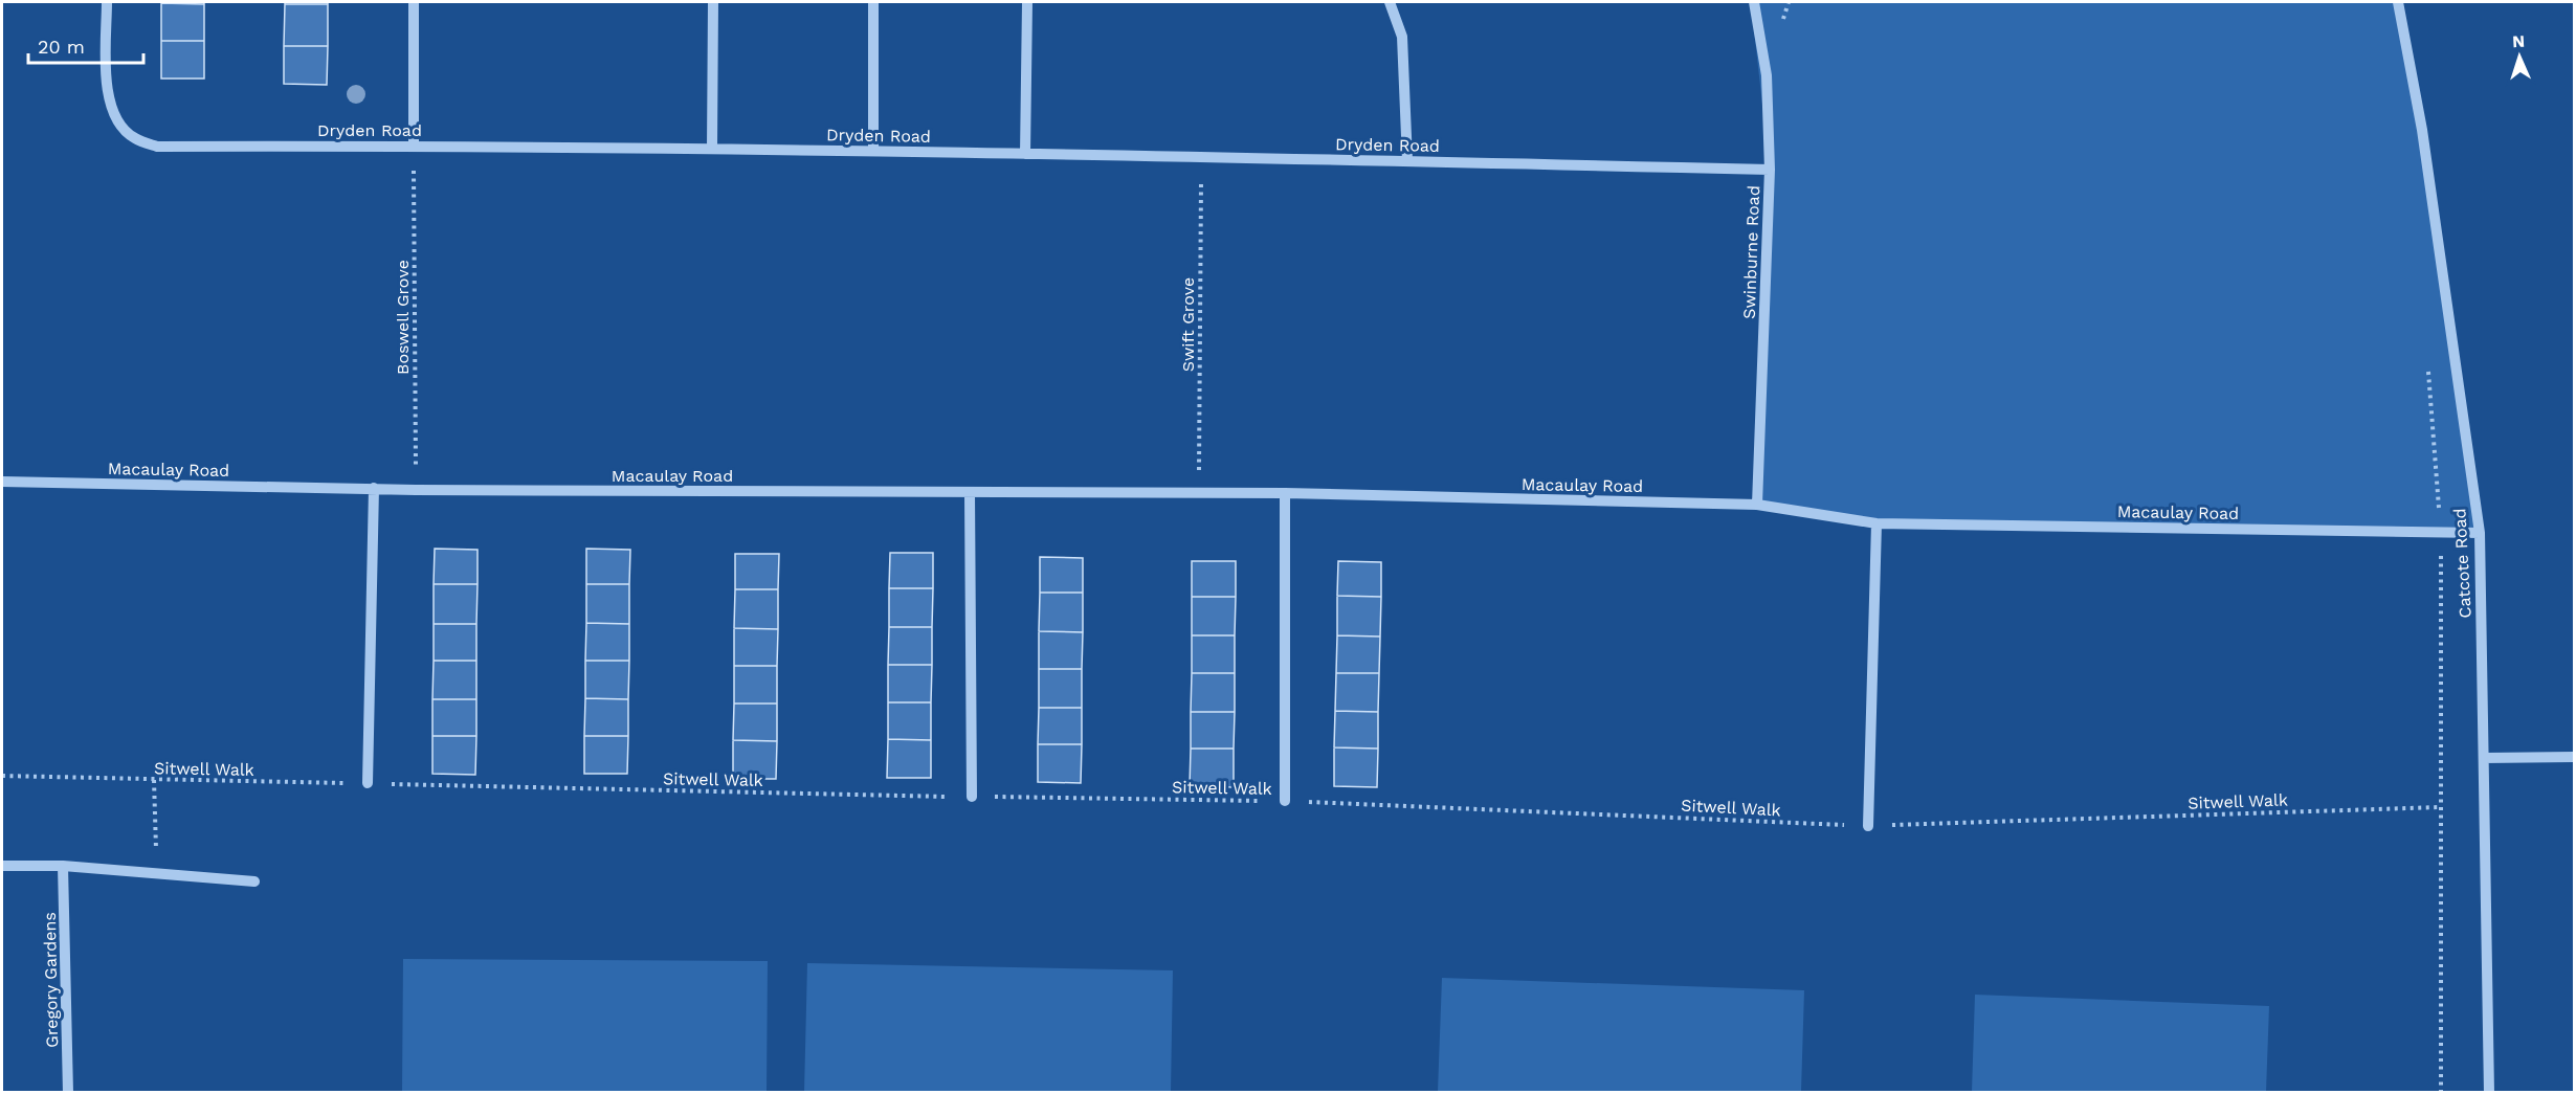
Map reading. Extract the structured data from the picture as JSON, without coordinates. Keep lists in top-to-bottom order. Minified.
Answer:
{"streets":{"street":["Dryden Road","Swinburne Road","Macaulay Road","Catcote Road","Gregory Gardens"],"path":["Boswell Grove","Swift Grove","Sitwell Walk"]},"crossings":[["Dryden Road","Swinburne Road"],["Dryden Road","Boswell Grove"],["Dryden Road","Swift Grove"],["Swinburne Road","Macaulay Road"],["Boswell Grove","Macaulay Road"],["Swift Grove","Macaulay Road"],["Macaulay Road","Catcote Road"]],"scale_bar":"20 m","north":"top"}
